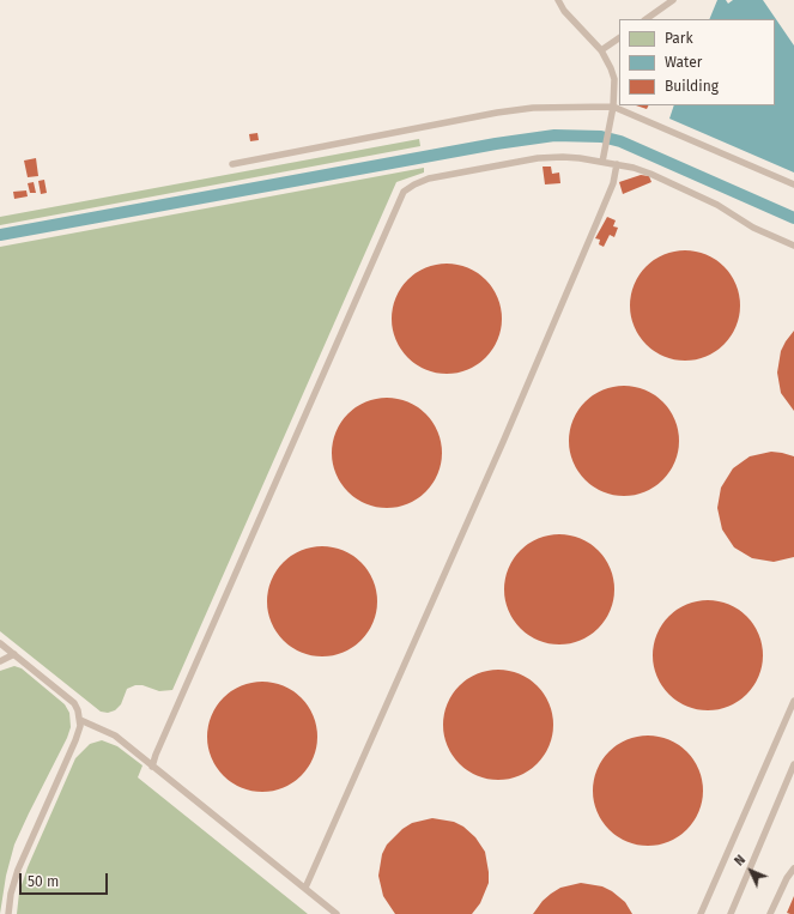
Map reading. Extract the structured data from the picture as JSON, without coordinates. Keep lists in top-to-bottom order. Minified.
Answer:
{"legend":["Park","Water","Building"],"scale_bar":"50 m","north":"top left"}
